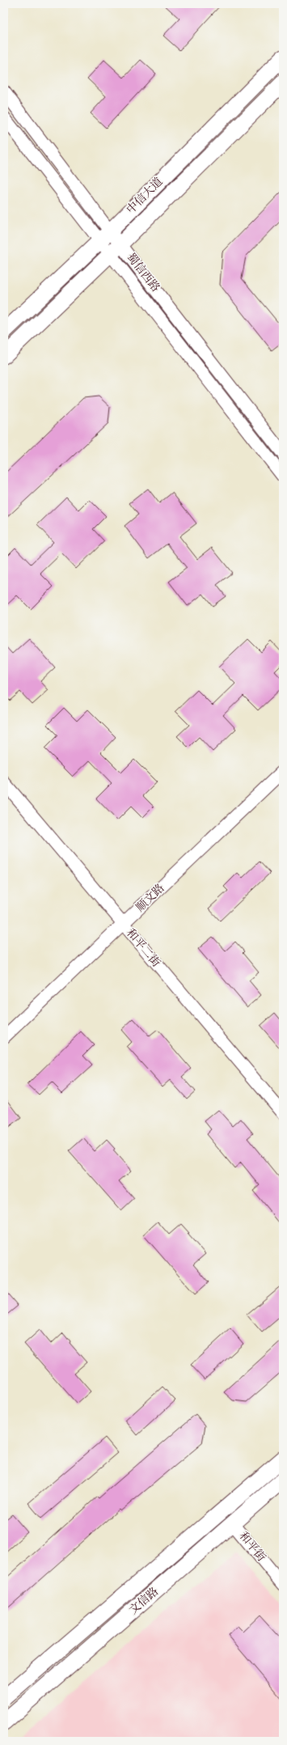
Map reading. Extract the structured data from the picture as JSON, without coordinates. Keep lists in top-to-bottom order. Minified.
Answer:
{"streets":{"main road":["中信大道","文信路"],"street":["蜀信西路","顺文路","和平二街","和平街"]},"crossings":[["中信大道","蜀信西路"],["顺文路","和平二街"],["和平街","文信路"]]}
